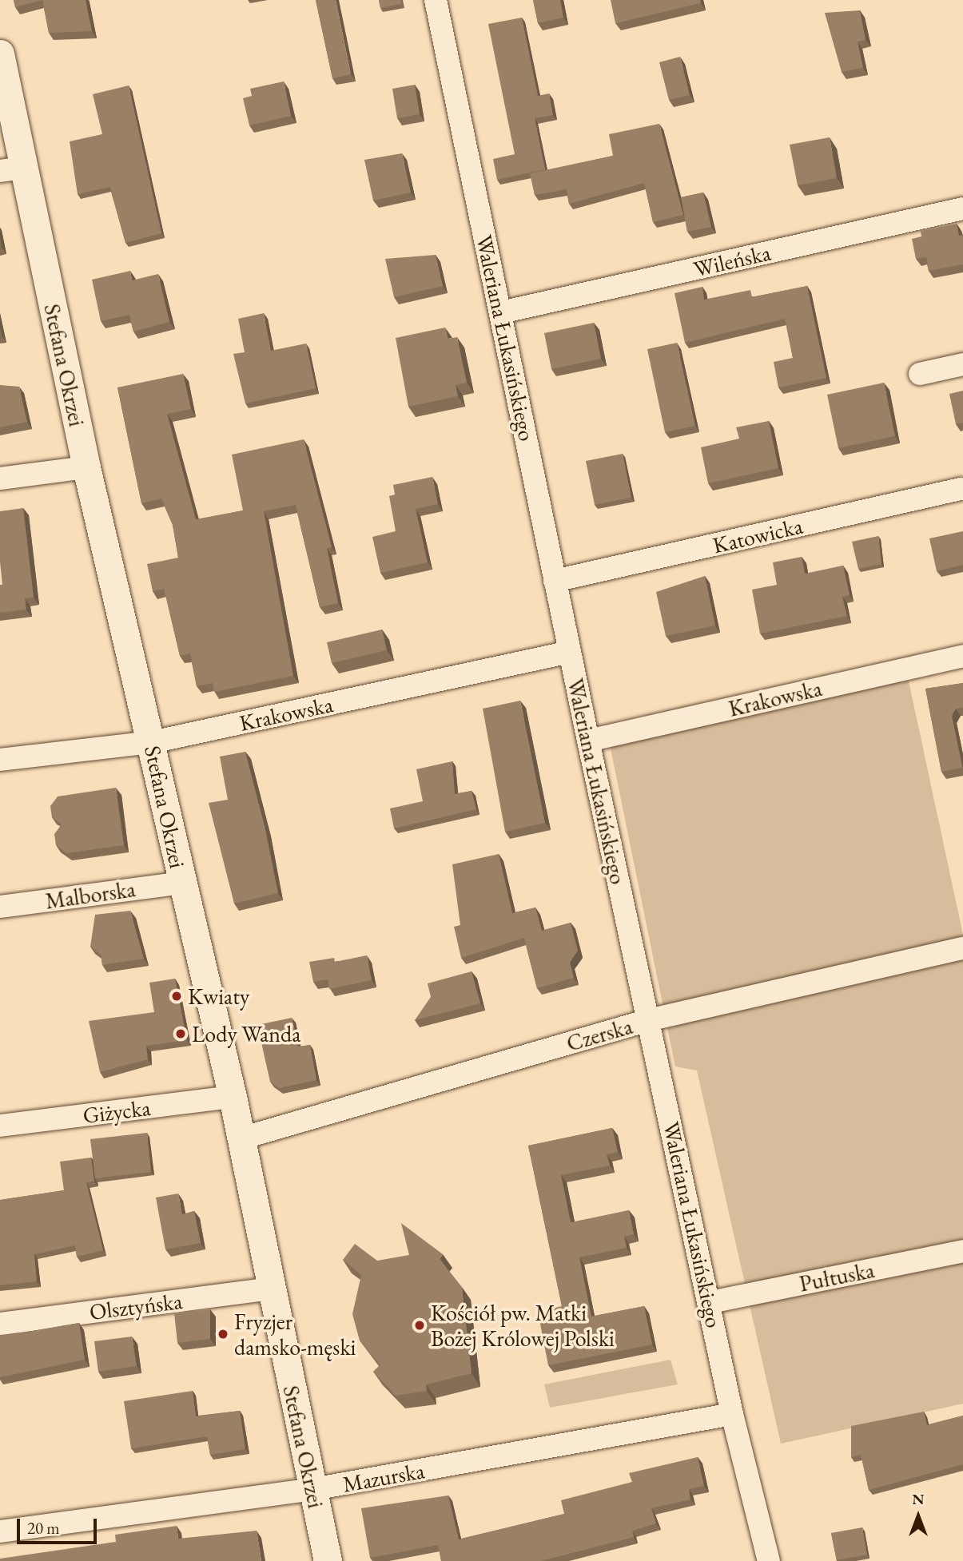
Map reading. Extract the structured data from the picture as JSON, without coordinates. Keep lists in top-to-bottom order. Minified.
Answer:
{"streets":{"street":["Wileńska","Waleriana Łukasińskiego","Stefana Okrzei","Katowicka","Krakowska","Malborska","Czerska","Giżycka","Pułtuska","Olsztyńska","Mazurska"]},"crossings":[["Wileńska","Waleriana Łukasińskiego"],["Waleriana Łukasińskiego","Katowicka"],["Waleriana Łukasińskiego","Krakowska"],["Waleriana Łukasińskiego","Czerska"],["Waleriana Łukasińskiego","Pułtuska"],["Waleriana Łukasińskiego","Mazurska"],["Stefana Okrzei","Krakowska"],["Stefana Okrzei","Malborska"],["Stefana Okrzei","Czerska"],["Stefana Okrzei","Giżycka"],["Stefana Okrzei","Olsztyńska"],["Stefana Okrzei","Mazurska"]],"places":["Kwiaty","Lody Wanda","Kościół pw. Matki Bożej Królowej Polski","Fryzjer damsko-męski"],"scale_bar":"20 m","north":"top"}
